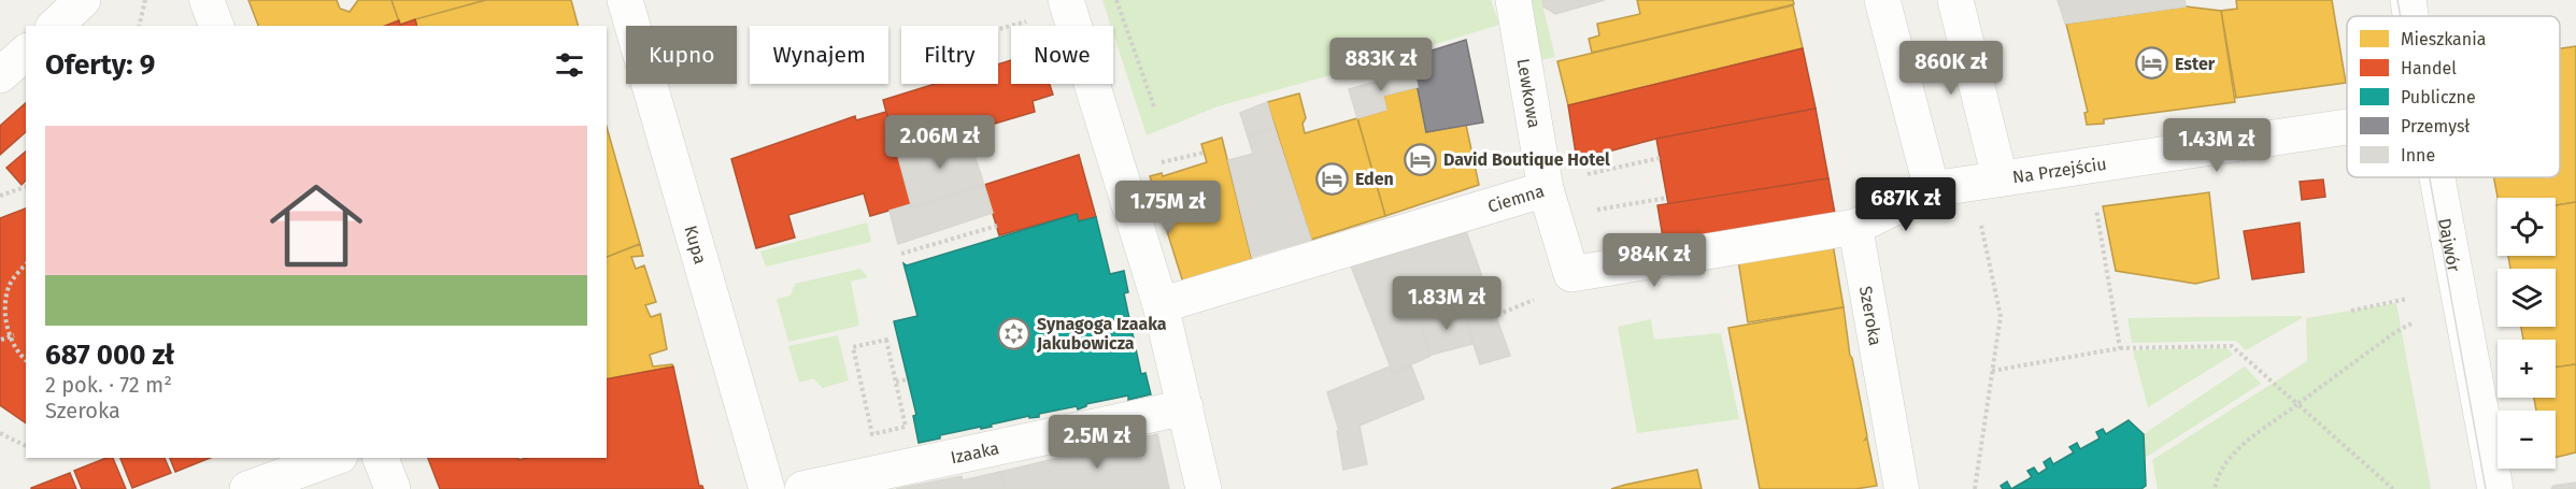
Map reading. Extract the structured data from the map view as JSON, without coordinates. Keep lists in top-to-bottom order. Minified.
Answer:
{"streets":{"street":["Lewkowa","Na Przejściu","Ciemna","Kupa","Dajwór","Szeroka","Izaaka"]},"crossings":[["Lewkowa","Ciemna"],["Ciemna","Szeroka"]],"places":{"hotel":["Ester","David Boutique Hotel","Eden"],"synagogue":["Synagoga Izaaka Jakubowicza"]},"legend":["Mieszkania","Handel","Publiczne","Przemysł","Inne"],"page":{"chip":["Kupno","Wynajem","Filtry","Nowe"],"heading":"Oferty: 9","price":["883K zł","860K zł","2.06M zł","1.43M zł","687K zł","1.75M zł","984K zł","1.83M zł","2.5M zł"],"list":[{"name":"687 000 zł","note":"2 pok. · 72 m² · Szeroka"}],"map_buttons":["+","−"]}}
